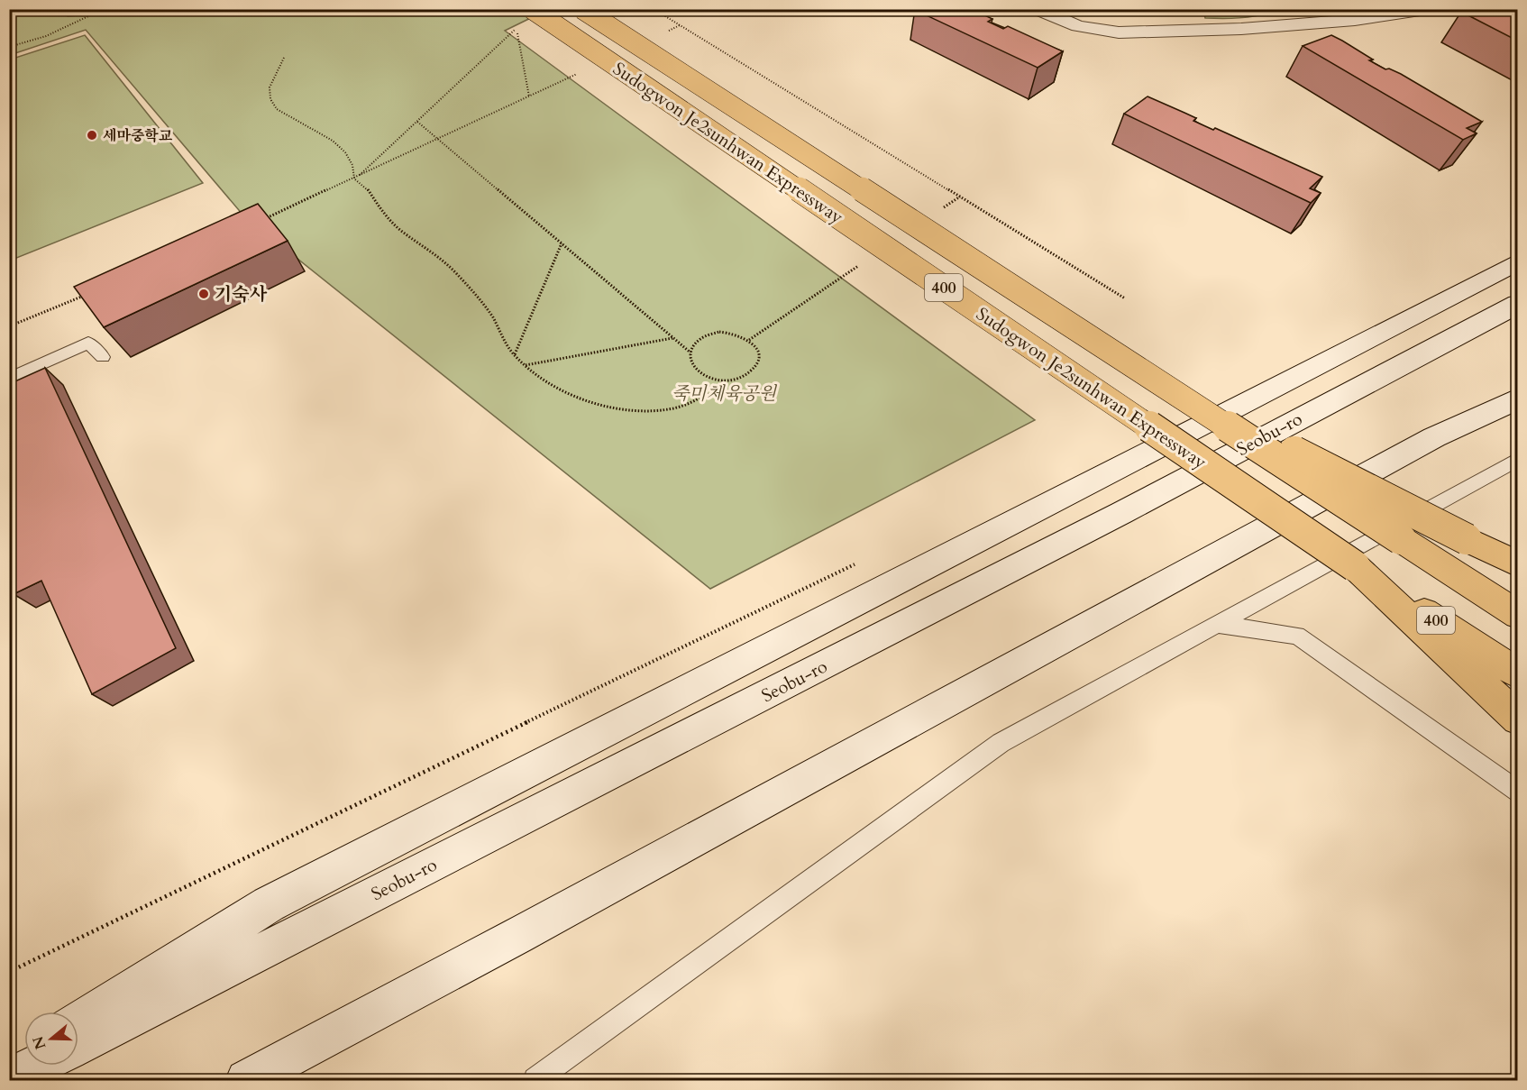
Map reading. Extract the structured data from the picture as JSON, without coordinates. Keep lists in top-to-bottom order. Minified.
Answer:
{"streets":{"highway":["Sudogwon Je2sunhwan Expressway","400"],"main road":["Seobu-ro"]},"crossings":[["Sudogwon Je2sunhwan Expressway","400"]],"parks":["죽미체육공원"],"places":["세마중학교","기숙사"],"north":"left"}
